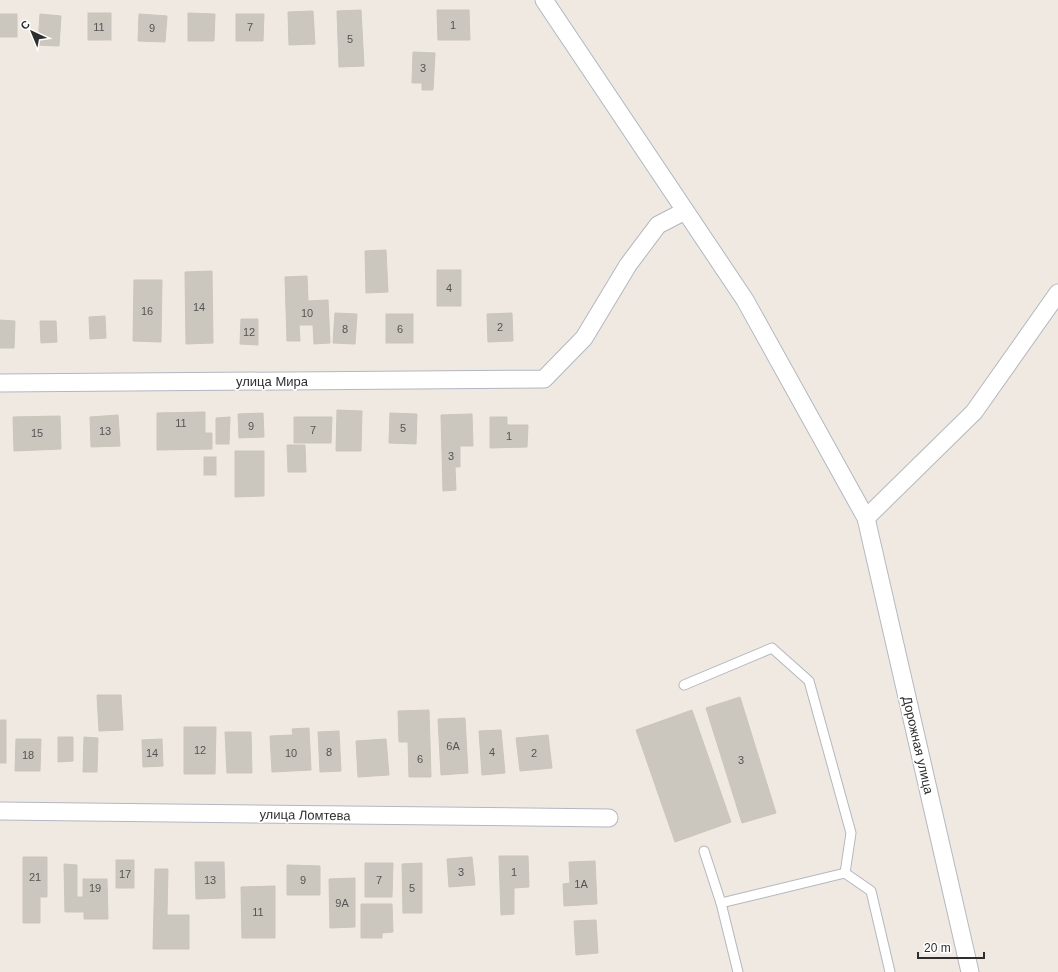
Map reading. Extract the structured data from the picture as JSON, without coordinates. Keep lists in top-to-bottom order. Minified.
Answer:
{"streets":{"street":["улица Мира","Дорожная улица","улица Ломтева"]},"crossings":[["улица Мира","Дорожная улица"]],"house_numbers":["1","11","7","9","5","3","4","14","16","10","2","8","6","12","11","9","5","7","13","15","1","3","6A","12","8","4","14","10","2","18","6","3","3","1","17","21","13","9","7","1A","19","5","9A","11"],"scale_bar":"20 m","north":"top left"}
